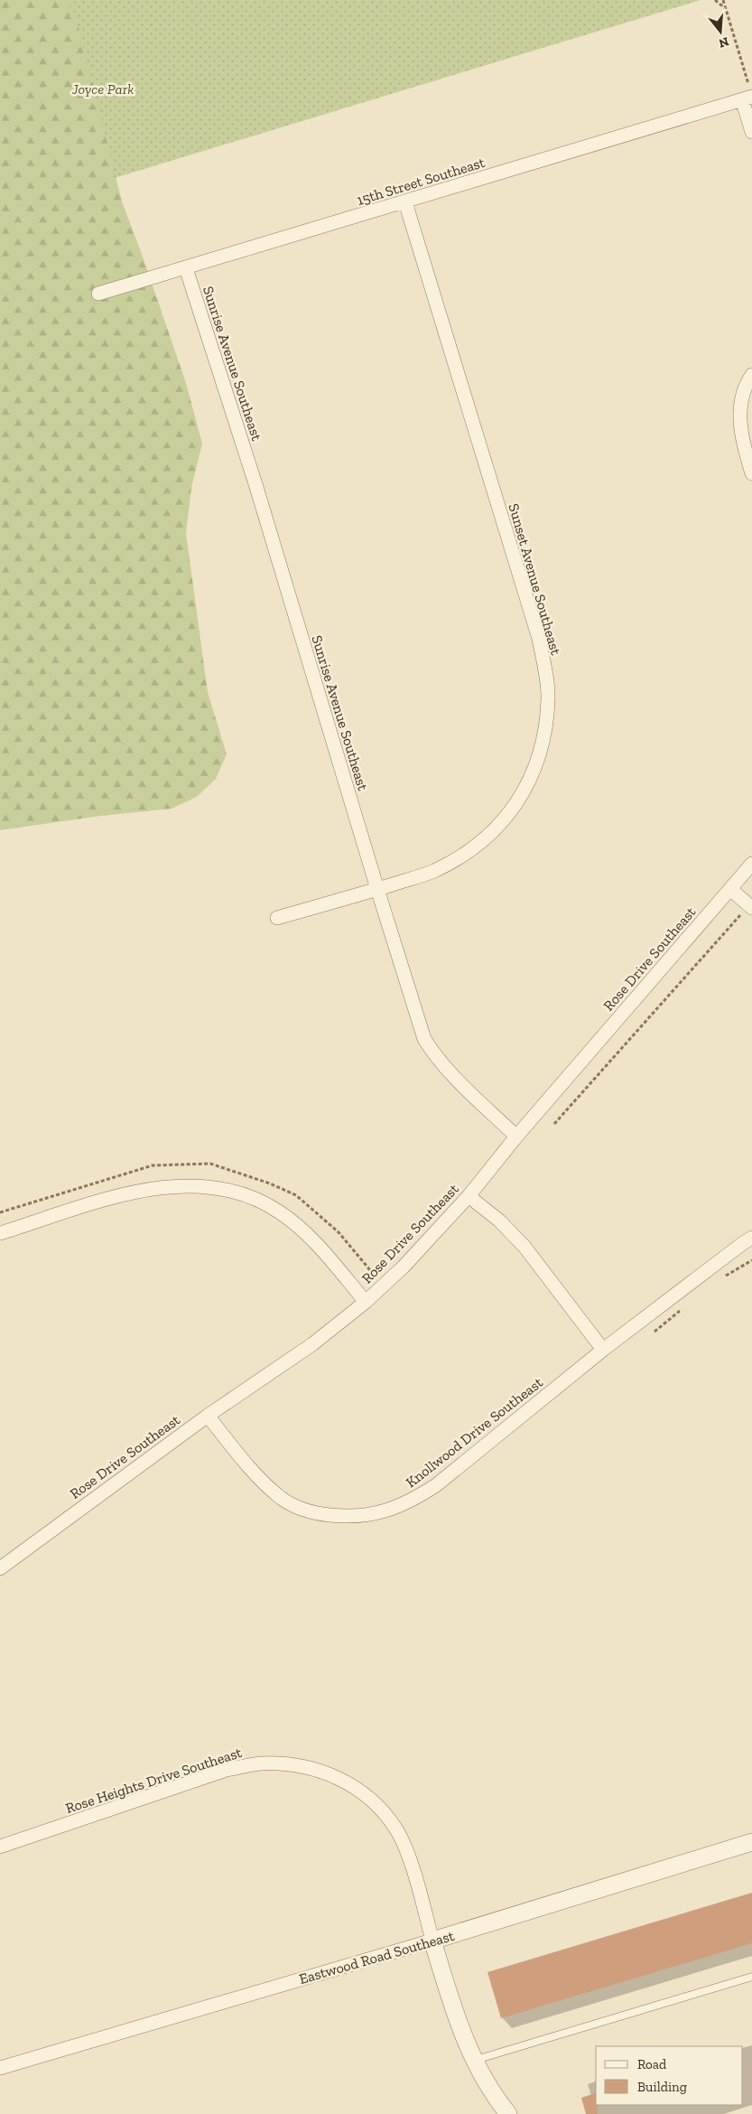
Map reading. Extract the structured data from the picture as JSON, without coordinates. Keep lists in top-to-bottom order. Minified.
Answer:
{"streets":{"street":["15th Street Southeast","Sunrise Avenue Southeast","Sunset Avenue Southeast","Rose Drive Southeast","Knollwood Drive Southeast","Rose Heights Drive Southeast","Eastwood Road Southeast"]},"crossings":[["15th Street Southeast","Sunrise Avenue Southeast"],["15th Street Southeast","Sunset Avenue Southeast"],["Sunrise Avenue Southeast","Sunset Avenue Southeast"],["Sunrise Avenue Southeast","Rose Drive Southeast"],["Rose Drive Southeast","Knollwood Drive Southeast"],["Rose Heights Drive Southeast","Eastwood Road Southeast"]],"parks":["Joyce Park"],"legend":["Road","Building"],"north":"bottom"}
